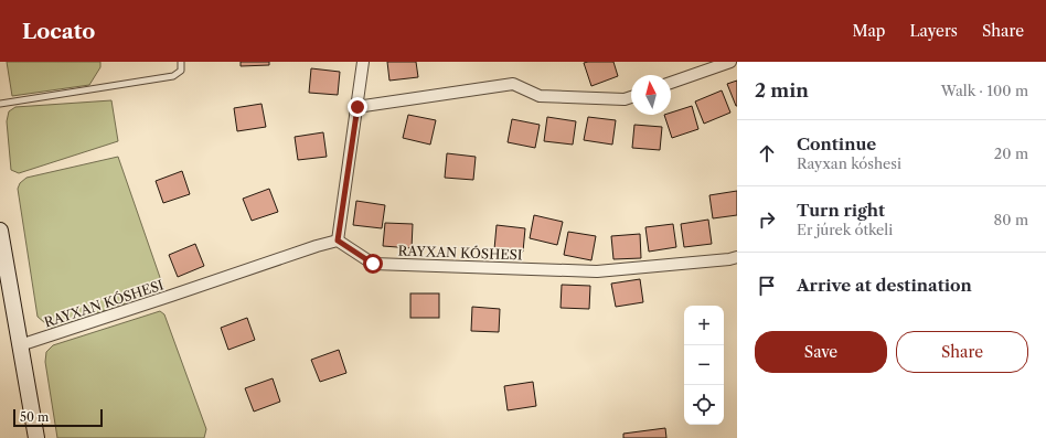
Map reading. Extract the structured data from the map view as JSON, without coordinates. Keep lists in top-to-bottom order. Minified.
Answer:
{"streets":{"street":["RAYXAN KÓSHESI"]},"scale_bar":"50 m","north":"top","page":{"header":"Locato","nav":["Map","Layers","Share"],"heading":["2 min","Walk · 100 m"],"list":[["Continue","Rayxan kóshesi","20 m"],["Turn right","Er júrek ótkeli","80 m"],"Arrive at destination"],"map_buttons":["+","−"],"buttons":["Save","Share"],"scale":"50 m"}}
